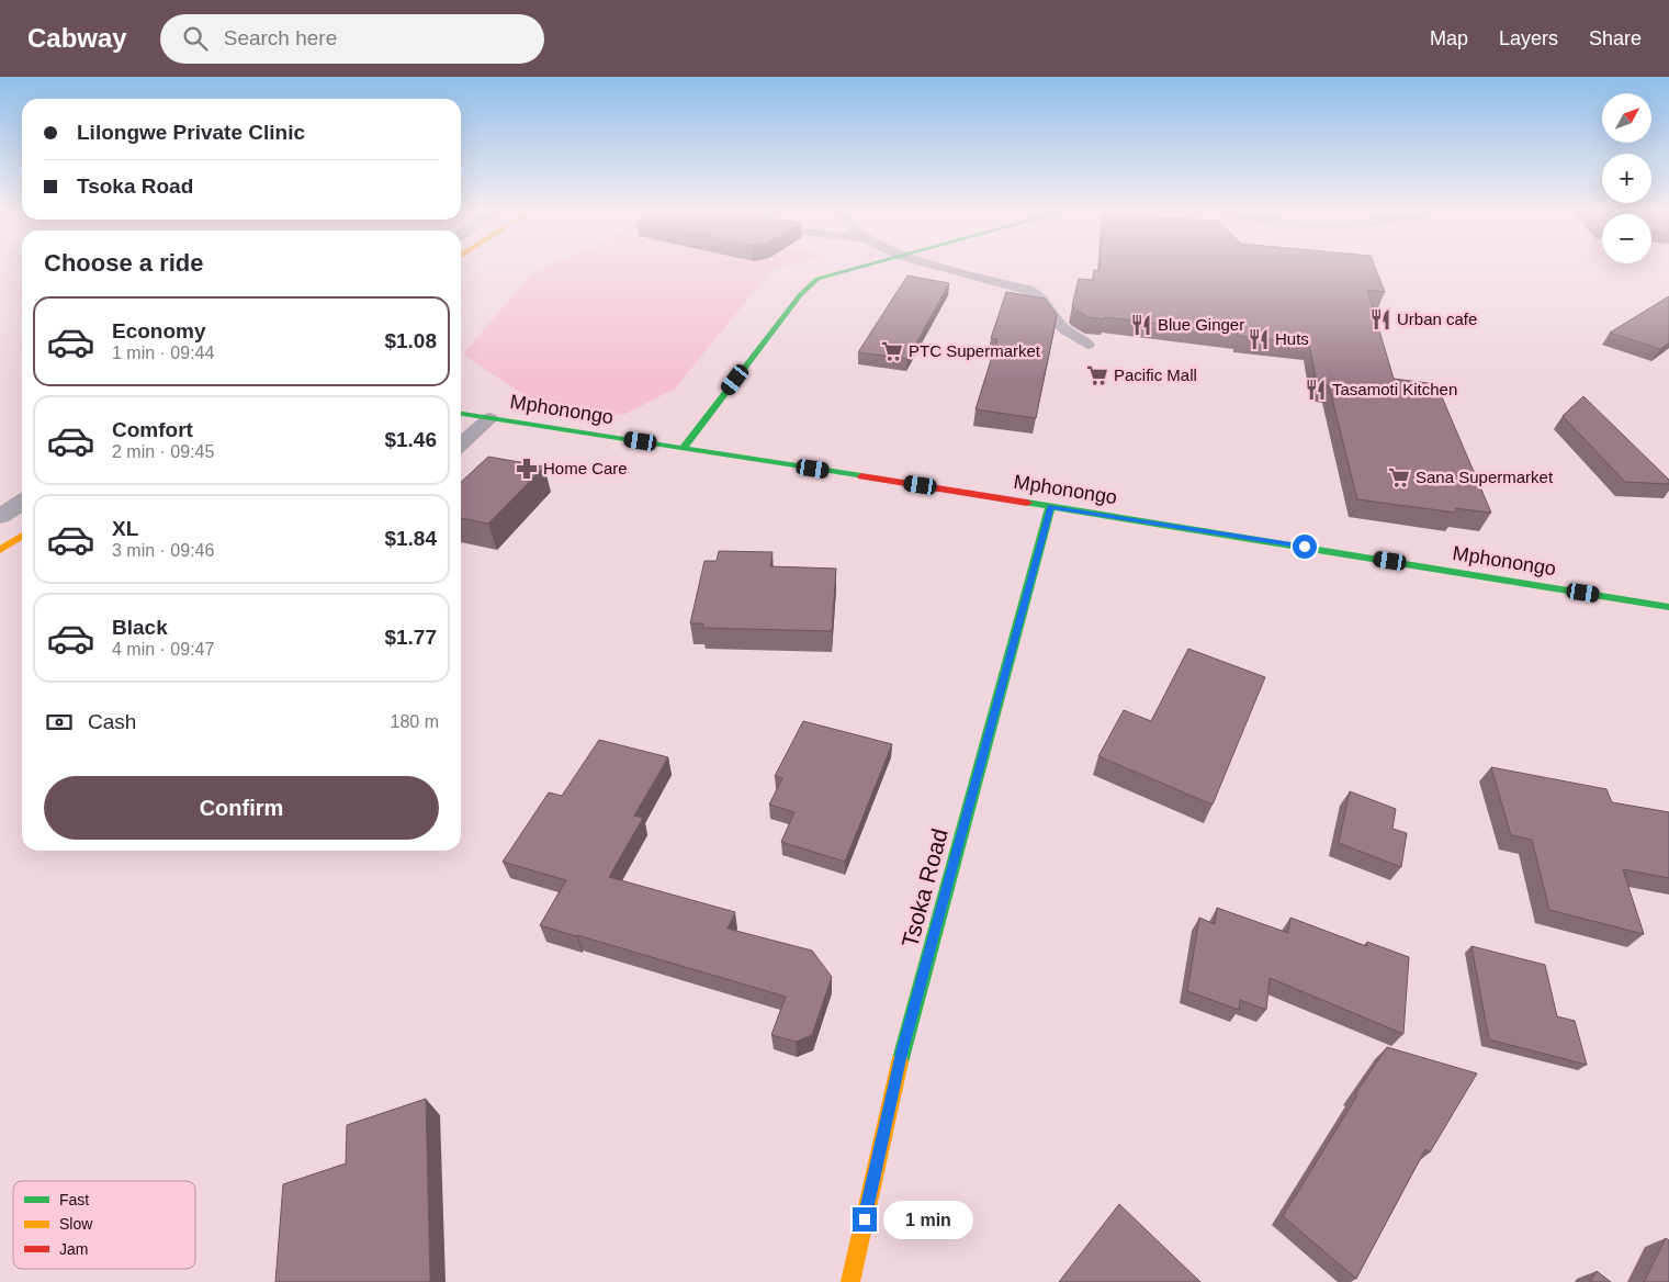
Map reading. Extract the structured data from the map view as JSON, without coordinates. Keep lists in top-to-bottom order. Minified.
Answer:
{"streets":{"street":["Mphonongo","Tsoka Road"]},"crossings":[["Mphonongo","Tsoka Road"]],"places":{"restaurant":["Urban cafe","Blue Ginger","Huts","Tasamoti Kitchen"],"supermarket":["PTC Supermarket","Pacific Mall","Sana Supermarket"],"pharmacy":["Home Care"]},"legend":["Fast","Slow","Jam"],"north":"top right","page":{"header":"Cabway","search":"Search here","nav":["Map","Layers","Share"],"map_buttons":["+","−"],"banner":["Lilongwe Private Clinic","Tsoka Road"],"heading":"Choose a ride","list":[{"name":"Economy","note":"1 min · 09:44","value":"$1.08"},{"name":"Comfort","note":"2 min · 09:45","value":"$1.46"},{"name":"XL","note":"3 min · 09:46","value":"$1.84"},{"name":"Black","note":"4 min · 09:47","value":"$1.77"}],"pay":["Cash","180 m"],"buttons":"Confirm","bubble":"1 min"}}
